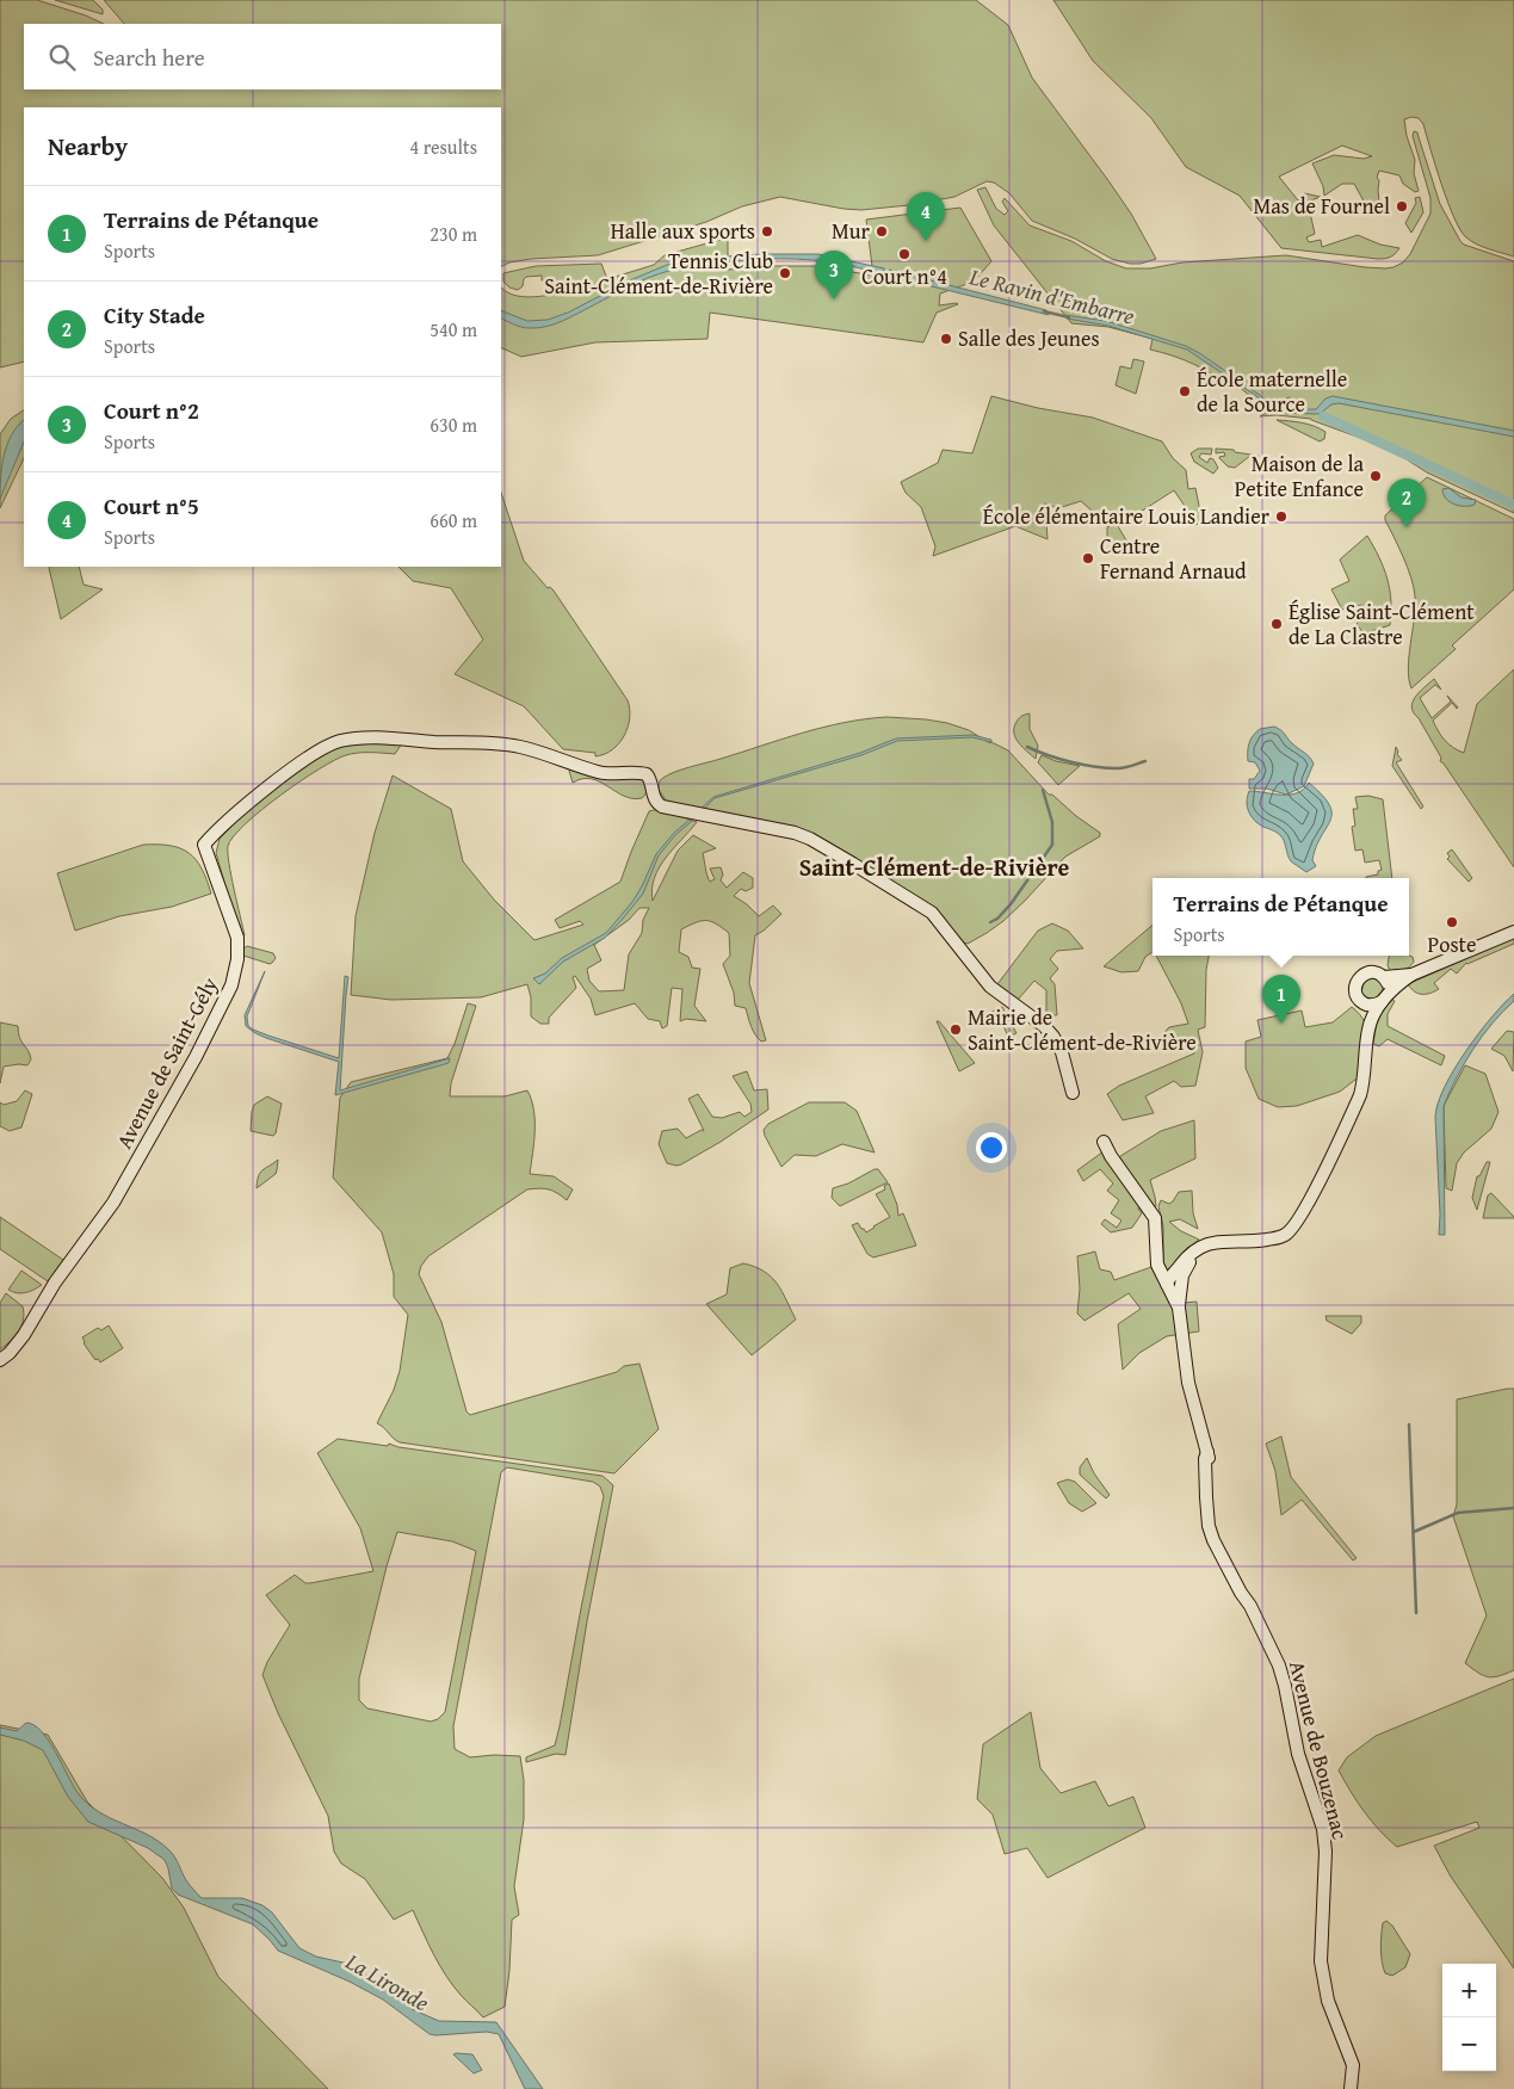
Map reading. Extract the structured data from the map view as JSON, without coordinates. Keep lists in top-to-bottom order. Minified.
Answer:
{"streets":{"street":["Avenue de Saint-Gély","Avenue de Bouzenac"]},"districts":["Saint-Clément-de-Rivière"],"water":["Le Ravin d'Embarre","La Lironde"],"places":["Mas de Fournel","Halle aux sports","Mur","Court n°4","Tennis Club Saint-Clément-de-Rivière","Salle des Jeunes","École maternelle de la Source","Maison de la Petite Enfance","École élémentaire Louis Landier","Centre Fernand Arnaud","Église Saint-Clément de La Clastre","Poste","Mairie de Saint-Clément-de-Rivière"],"page":{"search":"Search here","heading":["Nearby","4 results"],"list":[{"mark":"1","name":"Terrains de Pétanque","note":"Sports","value":"230 m"},{"mark":"2","name":"City Stade","note":"Sports","value":"540 m"},{"mark":"3","name":"Court n°2","note":"Sports","value":"630 m"},{"mark":"4","name":"Court n°5","note":"Sports","value":"660 m"}],"pins":["4","3","2","1"],"popup":["Terrains de Pétanque","Sports"],"map_buttons":["+","−"]}}
